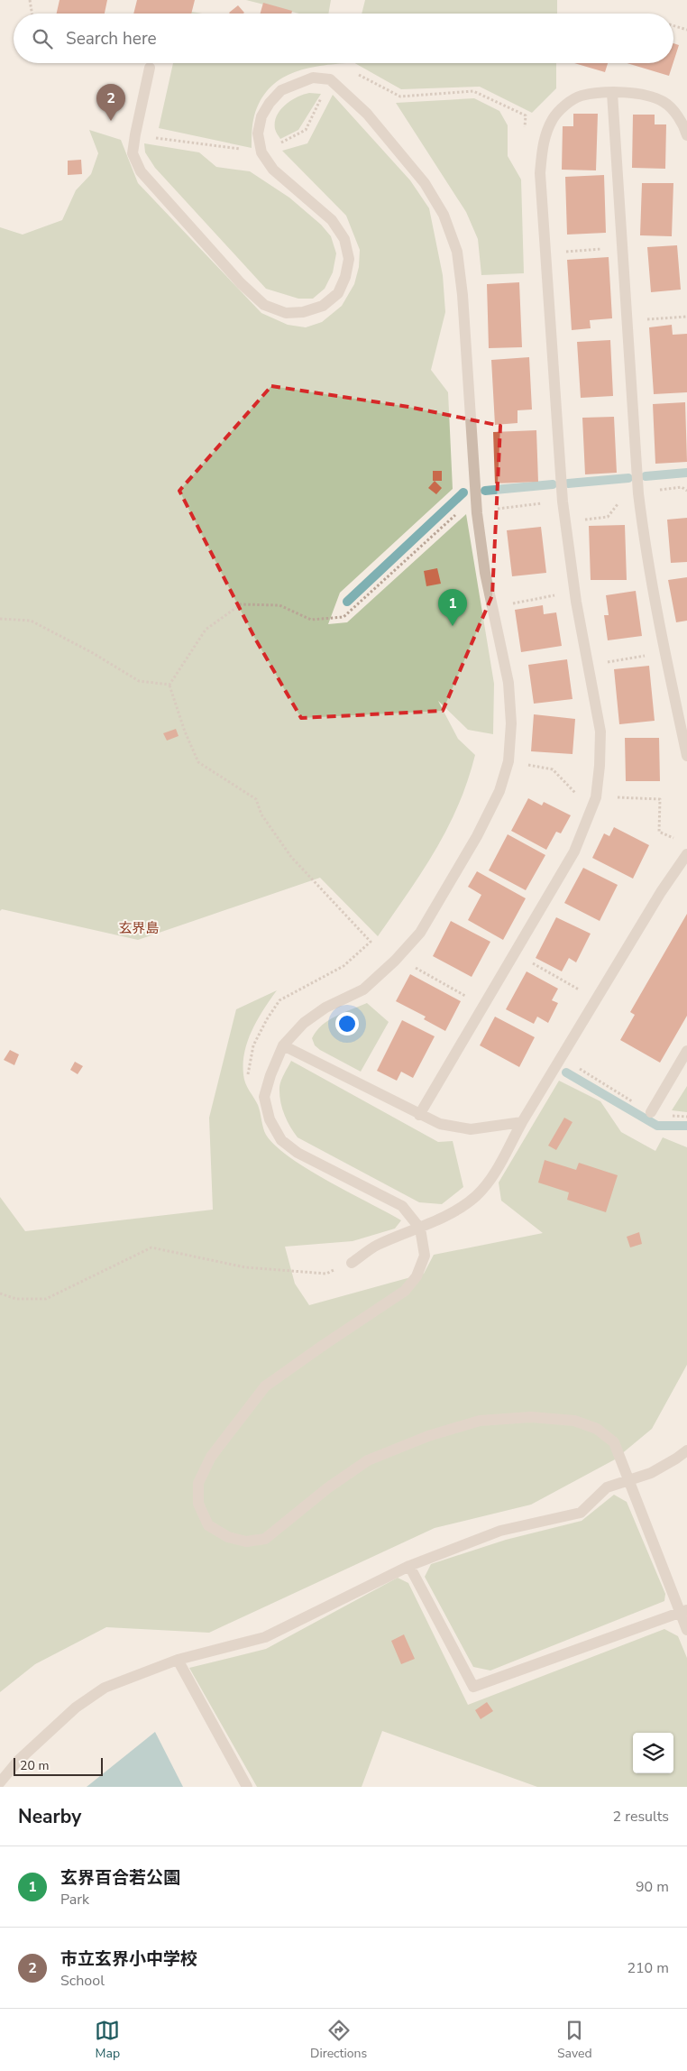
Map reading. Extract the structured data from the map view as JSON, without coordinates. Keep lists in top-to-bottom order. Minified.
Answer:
{"districts":["玄界島"],"scale_bar":"20 m","page":{"search":"Search here","pins":["2","1"],"scale":"20 m","heading":["Nearby","2 results"],"list":[{"mark":"1","name":"玄界百合若公園","note":"Park","value":"90 m"},{"mark":"2","name":"市立玄界小中学校","note":"School","value":"210 m"}],"nav":["Map","Directions","Saved"]}}
